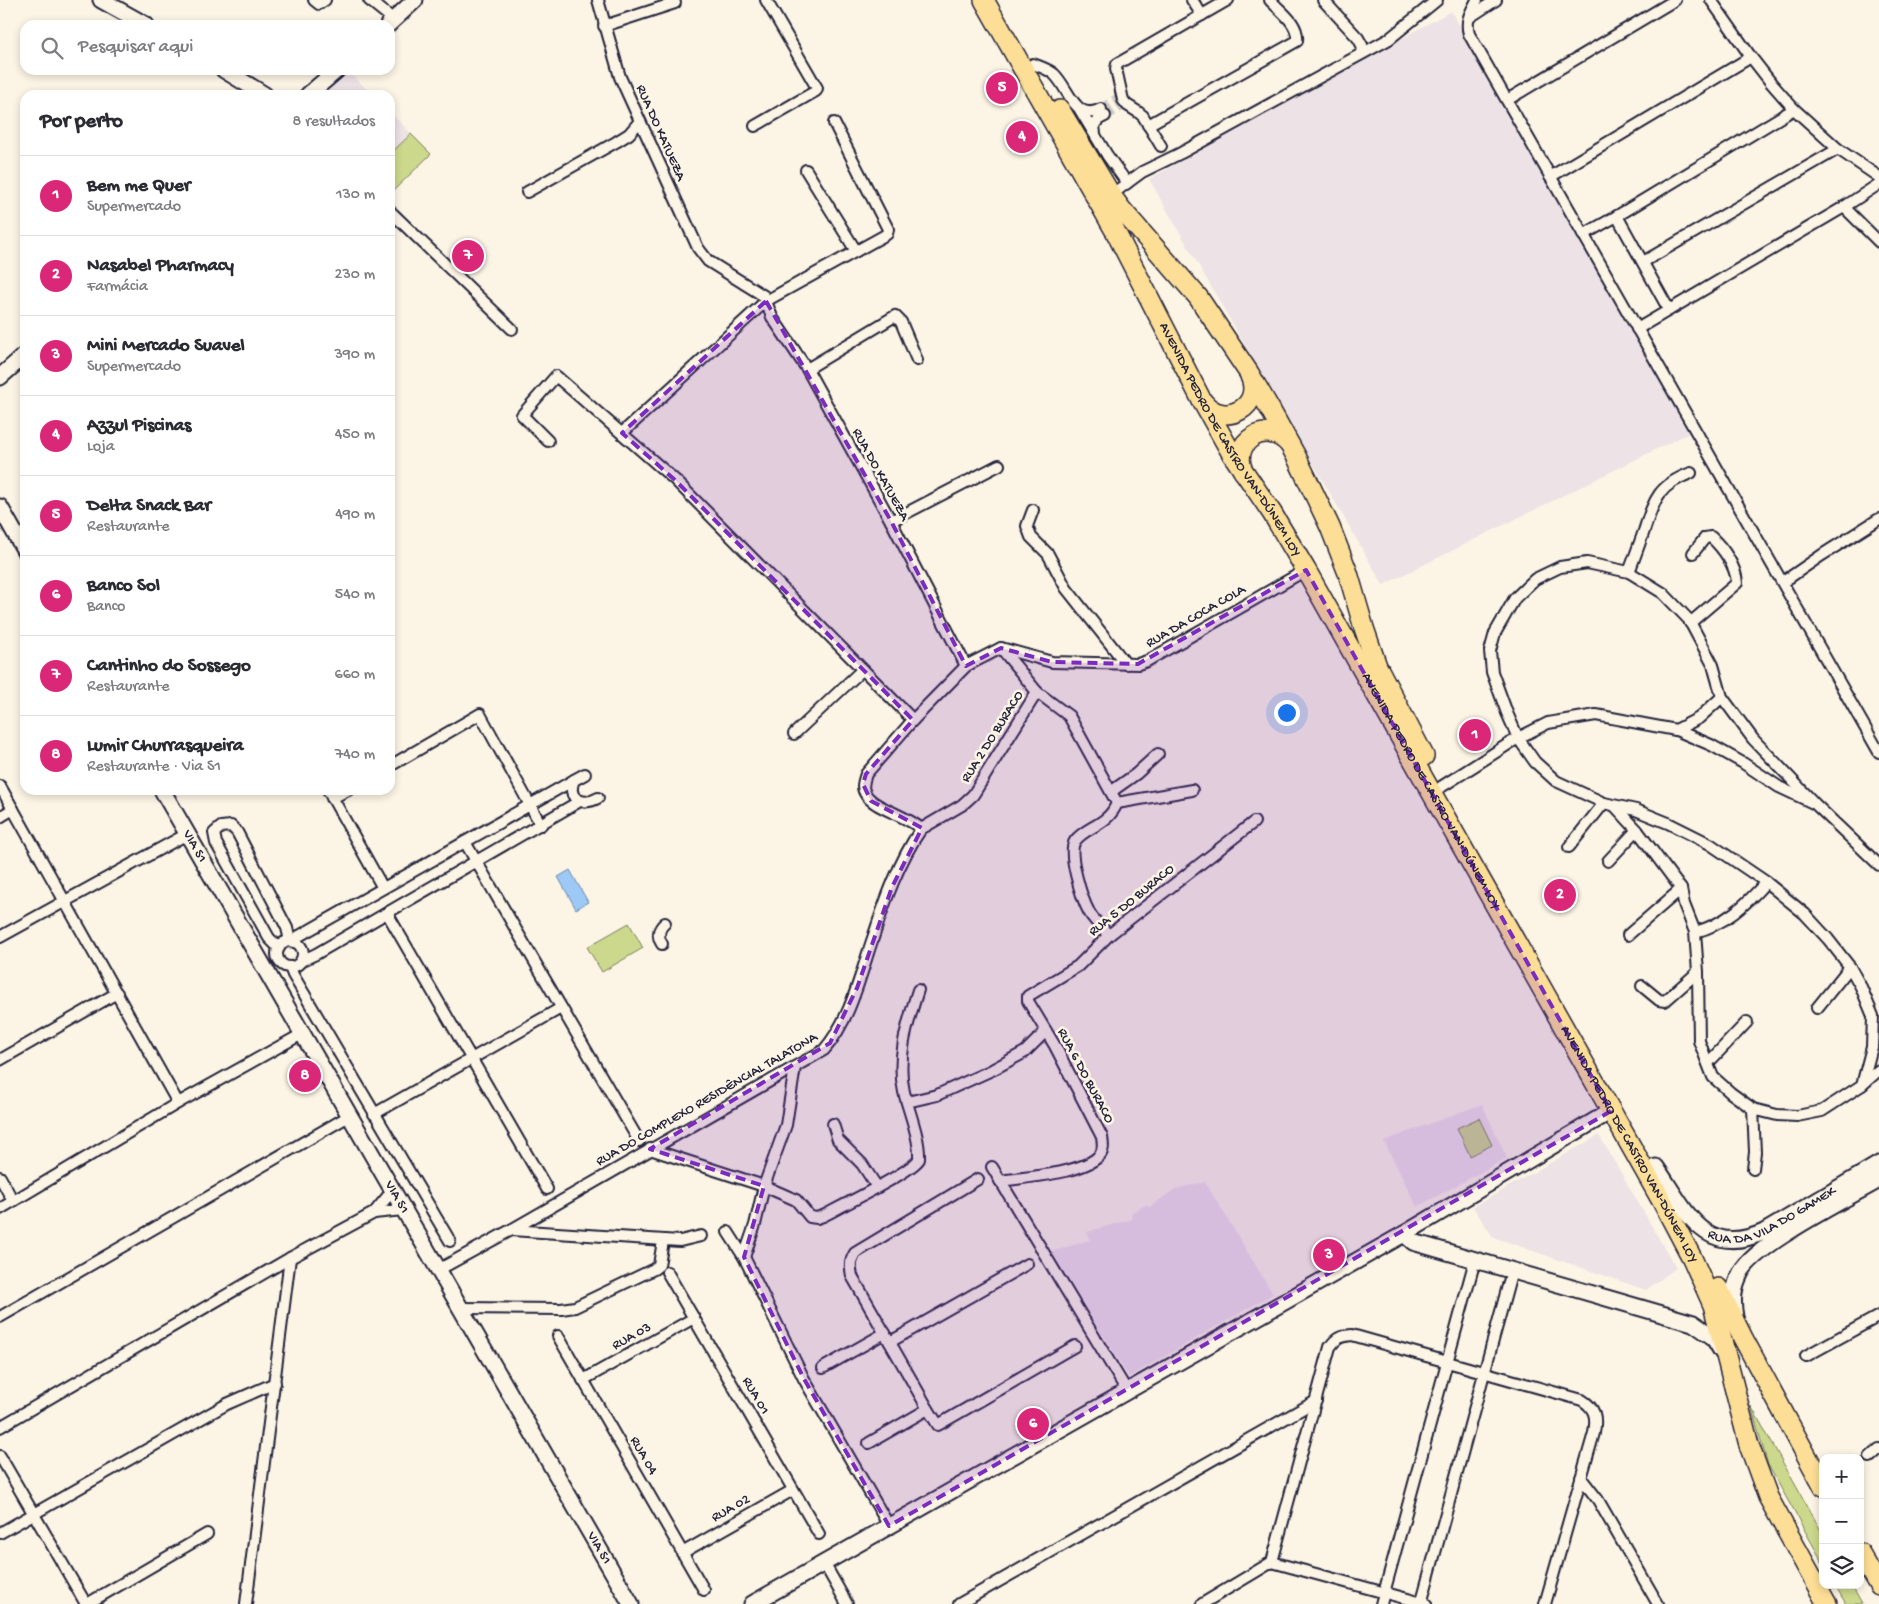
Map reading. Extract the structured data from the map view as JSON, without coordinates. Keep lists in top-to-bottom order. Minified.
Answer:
{"streets":{"highway":["AVENIDA PEDRO DE CASTRO VAN-DÚNEM LOY"],"street":["RUA DO KATUEZA","RUA DA COCA COLA","RUA 2 DO BURACO","VIA S1","RUA 5 DO BURACO","RUA 6 DO BURACO","RUA DO COMPLEXO RESIDÊNCIAL TALATONA","RUA DA VILA DO GAMEK","RUA 03","RUA 01","RUA 04","RUA 02"]},"crossings":[["AVENIDA PEDRO DE CASTRO VAN-DÚNEM LOY","RUA DA COCA COLA"],["AVENIDA PEDRO DE CASTRO VAN-DÚNEM LOY","RUA DA VILA DO GAMEK"],["RUA 2 DO BURACO","RUA DO COMPLEXO RESIDÊNCIAL TALATONA"],["VIA S1","RUA DO COMPLEXO RESIDÊNCIAL TALATONA"],["RUA 5 DO BURACO","RUA 6 DO BURACO"],["RUA 03","RUA 01"],["RUA 03","RUA 04"],["RUA 01","RUA 02"],["RUA 04","RUA 02"]],"page":{"search":"Pesquisar aqui","pins":["5","4","7","1","2","8","3","6"],"heading":["Por perto","8 resultados"],"list":[{"mark":"1","name":"Bem me Quer","note":"Supermercado","value":"130 m"},{"mark":"2","name":"Nasabel Pharmacy","note":"Farmácia","value":"230 m"},{"mark":"3","name":"Mini Mercado Suavel","note":"Supermercado","value":"390 m"},{"mark":"4","name":"Azzul Piscinas","note":"Loja","value":"450 m"},{"mark":"5","name":"Delta Snack Bar","note":"Restaurante","value":"490 m"},{"mark":"6","name":"Banco Sol","note":"Banco","value":"540 m"},{"mark":"7","name":"Cantinho do Sossego","note":"Restaurante","value":"660 m"},{"mark":"8","name":"Lumir Churrasqueira","note":"Restaurante · Via S1","value":"740 m"}],"map_buttons":["+","−"]}}
